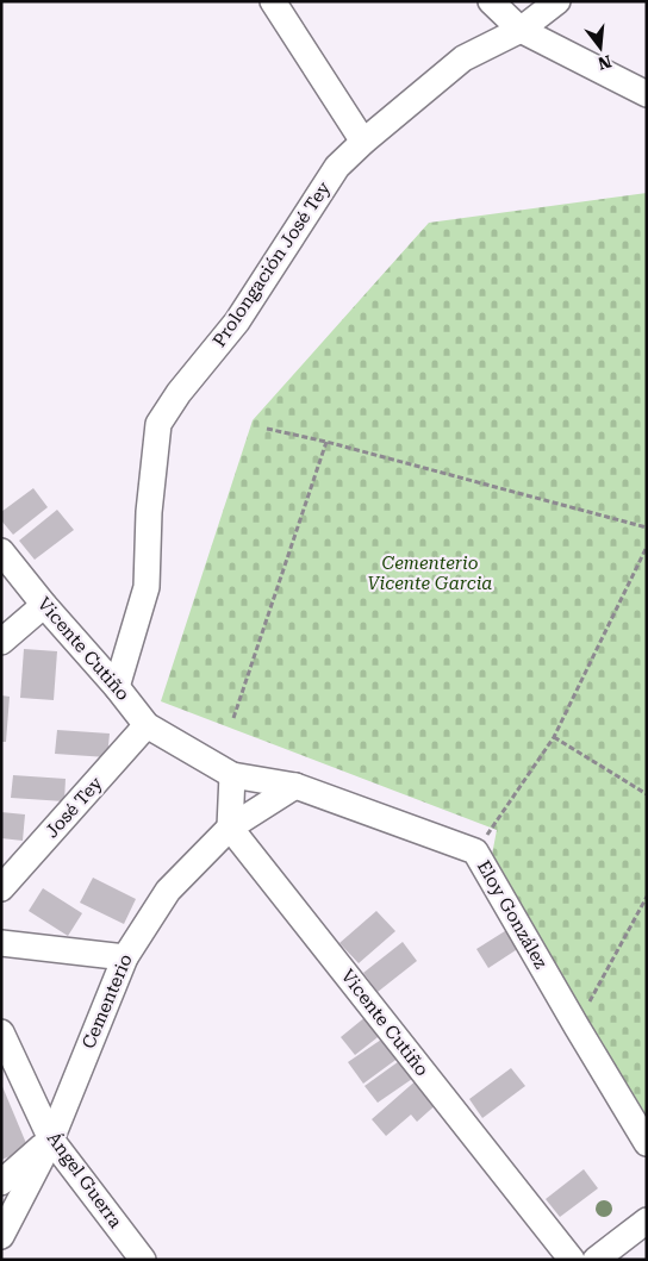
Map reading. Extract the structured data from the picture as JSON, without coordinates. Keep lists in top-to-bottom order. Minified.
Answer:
{"streets":{"street":["Prolongación José Tey","Vicente Cutiño","José Tey","Eloy González","Cementerio","Ángel Guerra"]},"crossings":[["Prolongación José Tey","Vicente Cutiño"],["Vicente Cutiño","José Tey"],["Vicente Cutiño","Eloy González"],["Vicente Cutiño","Cementerio"],["Eloy González","Cementerio"],["Cementerio","Ángel Guerra"]],"parks":["Cementerio Vicente Garcia"],"north":"bottom"}
